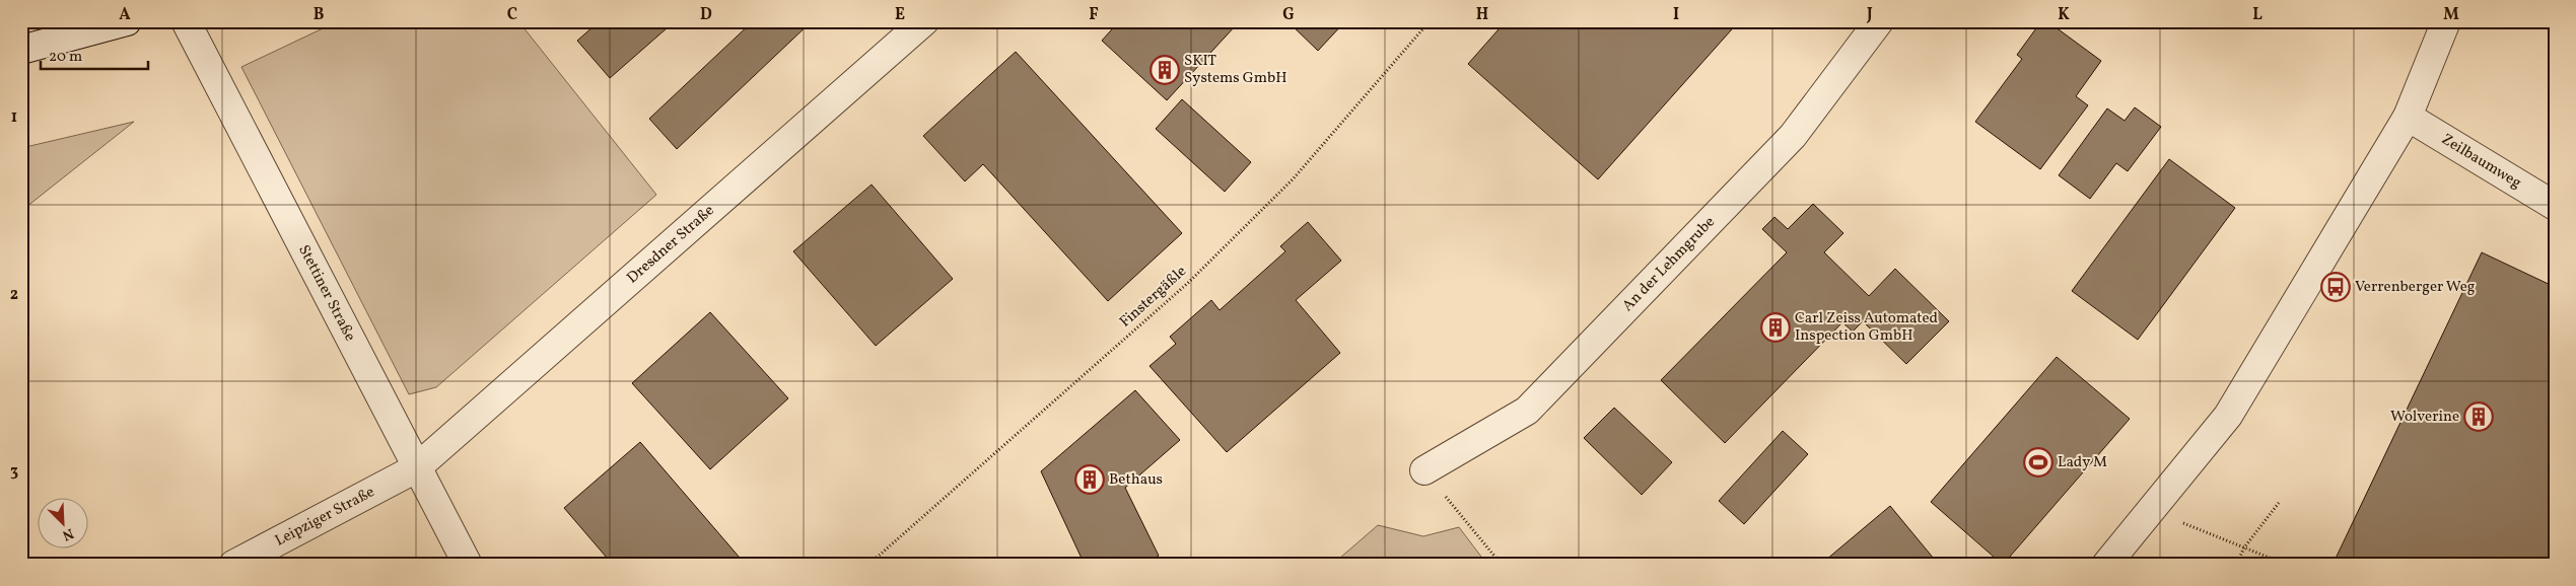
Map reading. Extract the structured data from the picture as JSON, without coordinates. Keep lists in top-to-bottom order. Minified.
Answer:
{"streets":{"street":["Zeilbaumweg","Dresdner Straße","An der Lehmgrube","Stettiner Straße","Leipziger Straße"],"path":["Finstergäßle"]},"crossings":[["Dresdner Straße","Stettiner Straße"],["Dresdner Straße","Leipziger Straße"],["Stettiner Straße","Leipziger Straße"]],"places":{"building":["SKIT Systems GmbH","Carl Zeiss Automated Inspection GmbH","Wolverine","Bethaus"],"bus stop":["Verrenberger Weg"],"sports":["Lady M"]},"scale_bar":"20 m","north":"bottom right","grid":{"columns":["A","B","C","D","E","F","G","H","I","J","K","L","M"],"rows":["1","2","3"]}}
